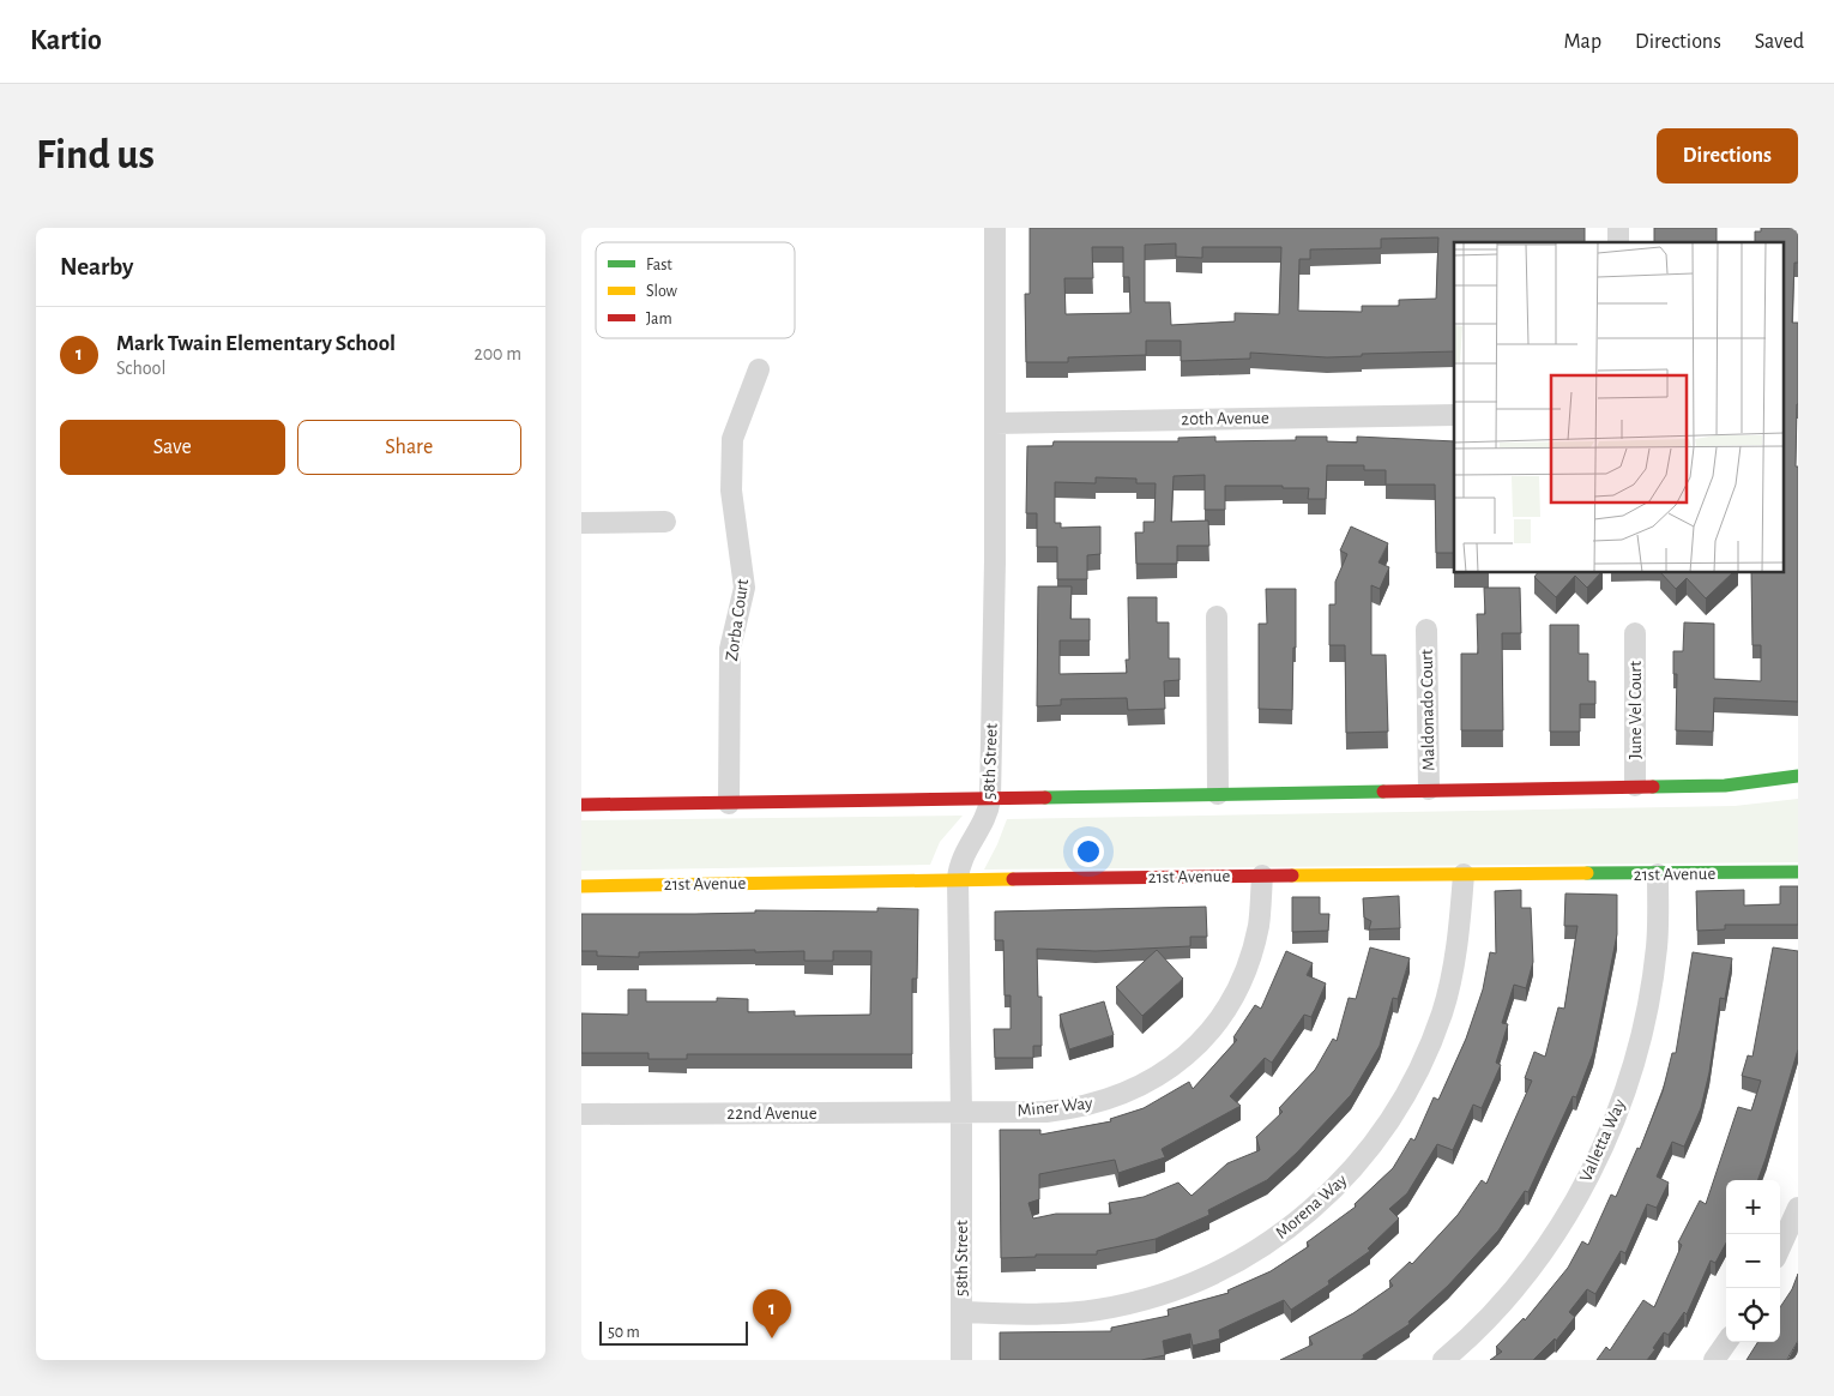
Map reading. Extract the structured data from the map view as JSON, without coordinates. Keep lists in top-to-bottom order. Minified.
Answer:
{"streets":{"street":["20th Avenue","Zorba Court","Maldonado Court","June Vel Court","58th Street","21st Avenue","Miner Way","22nd Avenue","Valletta Way","Morena Way"]},"crossings":[["20th Avenue","58th Street"],["58th Street","21st Avenue"],["58th Street","Miner Way"],["58th Street","22nd Avenue"],["58th Street","Morena Way"],["21st Avenue","Miner Way"],["21st Avenue","Valletta Way"],["21st Avenue","Morena Way"],["Miner Way","22nd Avenue"]],"legend":["Fast","Slow","Jam"],"scale_bar":"50 m","page":{"header":"Kartio","nav":["Map","Directions","Saved"],"buttons":["Directions",["Save","Share"]],"title":"Find us","heading":"Nearby","list":[{"mark":"1","name":"Mark Twain Elementary School","note":"School","value":"200 m"}],"map_buttons":["+","−"],"pins":"1","scale":"50 m"}}
